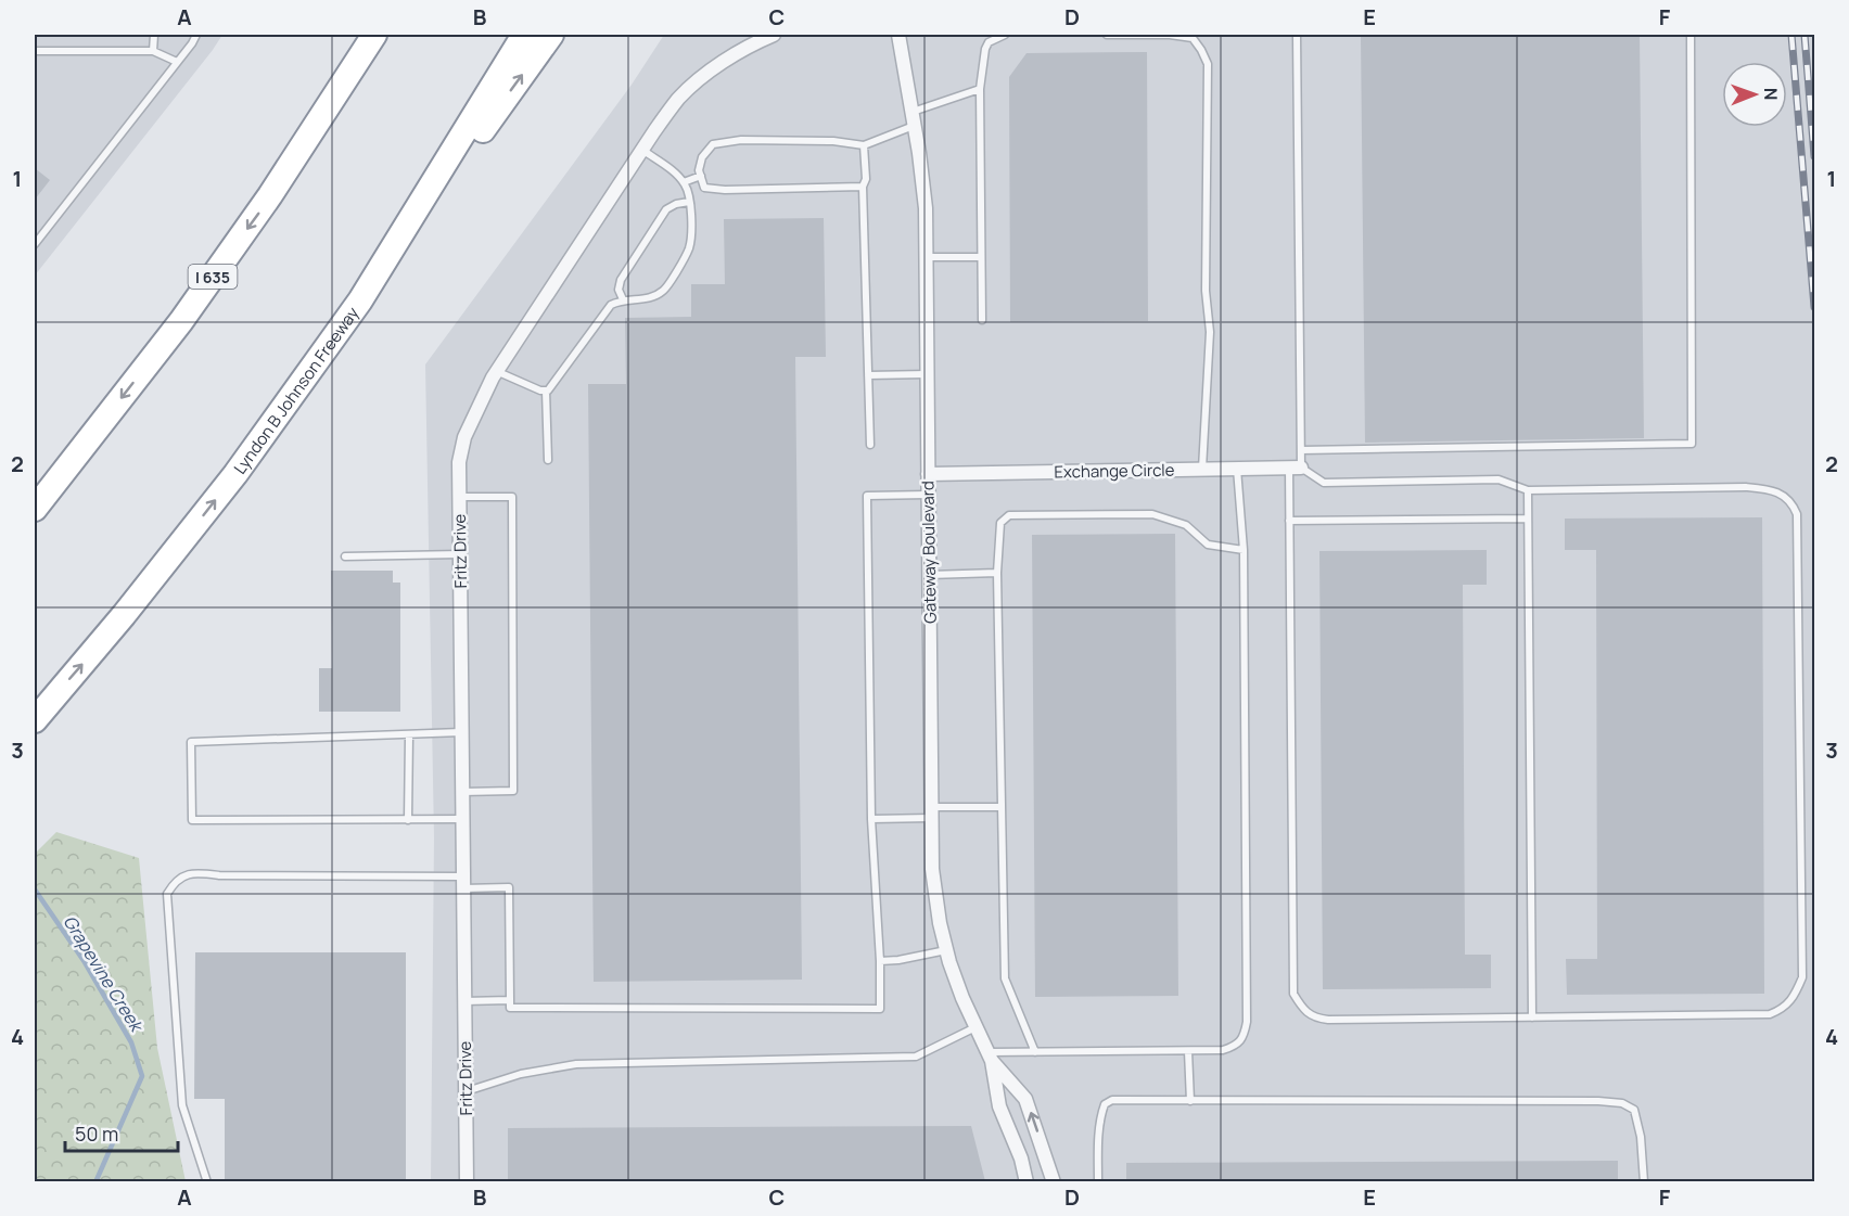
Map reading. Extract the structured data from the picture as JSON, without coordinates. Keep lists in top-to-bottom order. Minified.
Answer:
{"streets":{"highway":["I 635","Lyndon B Johnson Freeway"],"street":["Exchange Circle","Fritz Drive","Gateway Boulevard"]},"crossings":[["Exchange Circle","Gateway Boulevard"]],"water":["Grapevine Creek"],"scale_bar":"50 m","north":"right","grid":{"columns":["A","B","C","D","E","F"],"rows":["1","2","3","4"]}}
